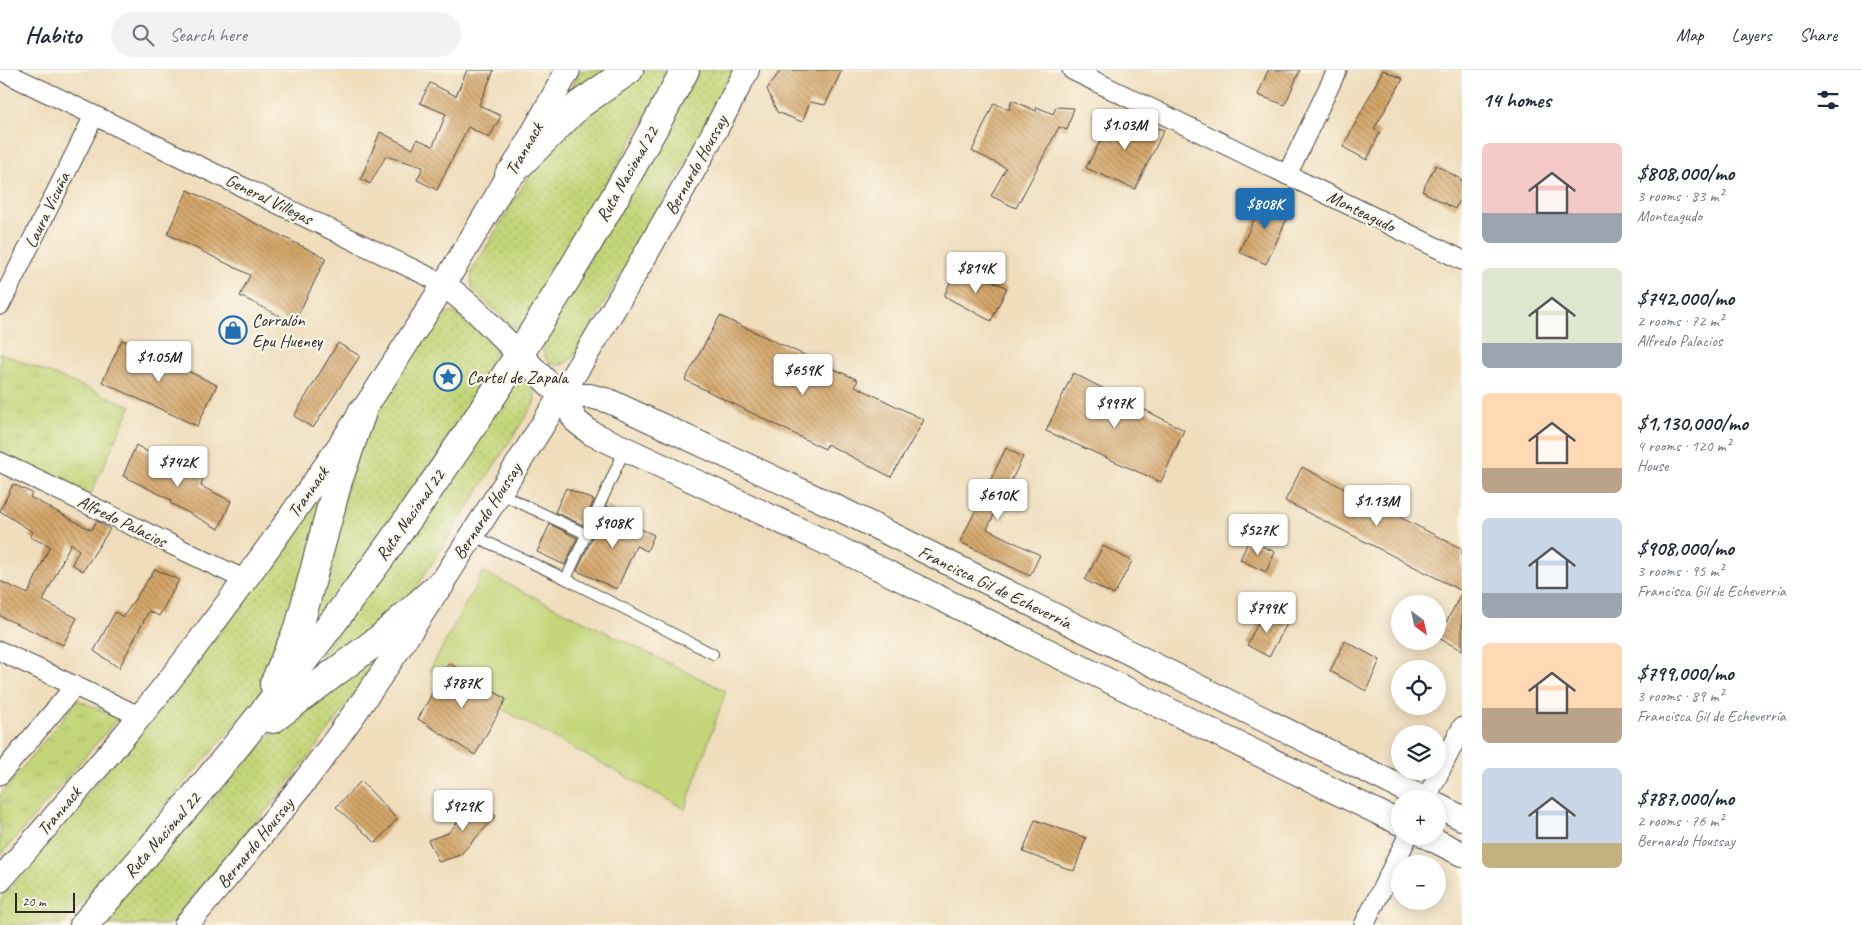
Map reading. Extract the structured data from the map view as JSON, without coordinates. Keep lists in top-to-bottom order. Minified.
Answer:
{"streets":{"main road":["Ruta Nacional 22"],"street":["Trannack","Bernardo Houssay","General Villegas","Laura Vicuña","Monteagudo","Alfredo Palacios","Francisca Gil de Echeverría"]},"crossings":[["Trannack","General Villegas"],["Trannack","Alfredo Palacios"],["Bernardo Houssay","Francisca Gil de Echeverría"],["Ruta Nacional 22","General Villegas"],["Ruta Nacional 22","Francisca Gil de Echeverría"],["General Villegas","Laura Vicuña"],["General Villegas","Francisca Gil de Echeverría"]],"places":{"shop":["Corralón Epu Hueney"],"place":["Cartel de Zapala"]},"scale_bar":"20 m","north":"bottom right","page":{"header":"Habito","search":"Search here","nav":["Map","Layers","Share"],"heading":"14 homes","price":["$1.03M","$808K","$814K","$1.05M","$659K","$997K","$742K","$610K","$1.13M","$908K","$527K","$799K","$787K","$929K"],"list":[{"name":"$808,000/mo","note":"3 rooms · 83 m² · Monteagudo"},{"name":"$742,000/mo","note":"2 rooms · 72 m² · Alfredo Palacios"},{"name":"$1,130,000/mo","note":"4 rooms · 120 m² · House"},{"name":"$908,000/mo","note":"3 rooms · 95 m² · Francisca Gil de Echeverría"},{"name":"$799,000/mo","note":"3 rooms · 89 m² · Francisca Gil de Echeverría"},{"name":"$787,000/mo","note":"2 rooms · 76 m² · Bernardo Houssay"}],"map_buttons":["+","−"],"scale":"20 m"}}
